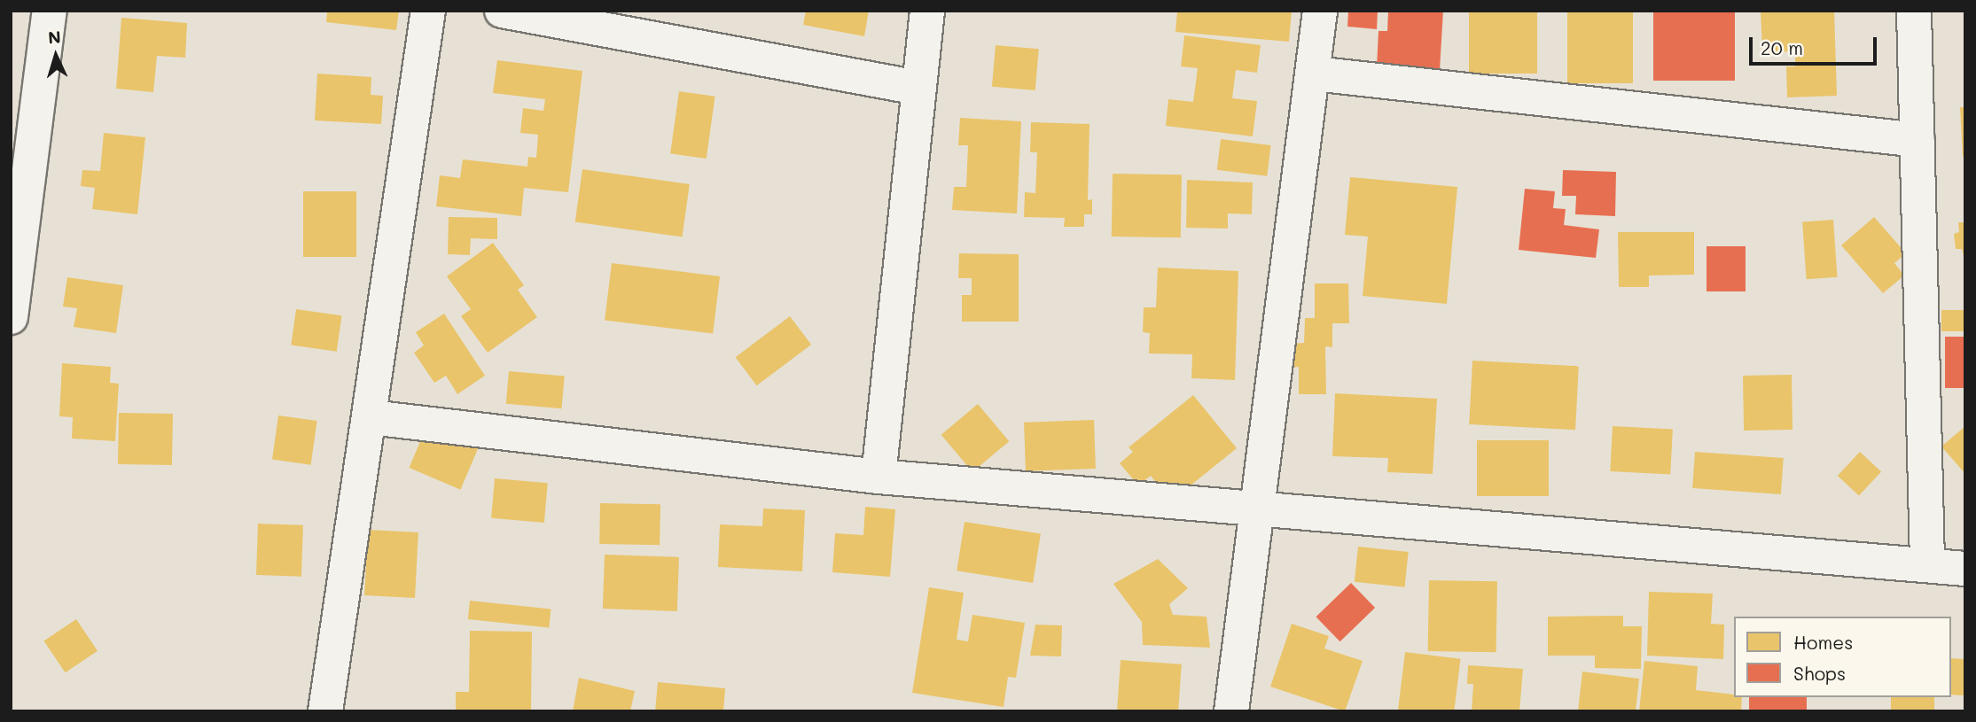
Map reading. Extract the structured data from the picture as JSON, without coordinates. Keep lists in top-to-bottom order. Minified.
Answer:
{"legend":["Homes","Shops"],"scale_bar":"20 m","north":"top"}
